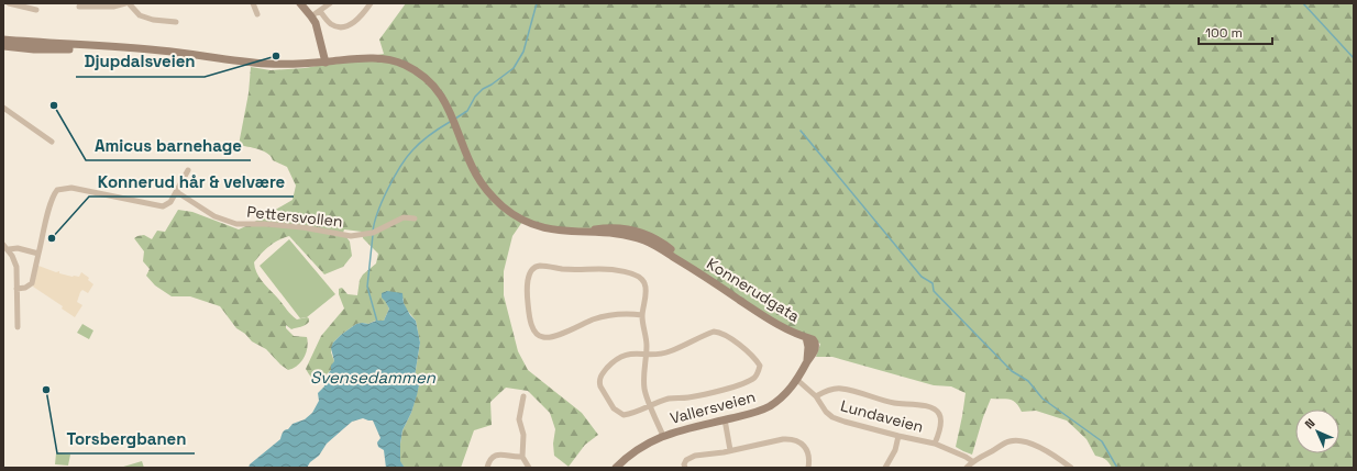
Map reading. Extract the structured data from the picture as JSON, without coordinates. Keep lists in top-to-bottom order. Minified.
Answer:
{"streets":{"main road":["Konnerudgata","Vallersveien"],"street":["Pettersvollen","Lundaveien"]},"crossings":[["Konnerudgata","Vallersveien"],["Vallersveien","Lundaveien"]],"water":["Svensedammen"],"places":["Djupdalsveien","Amicus barnehage","Konnerud hår & velvære","Torsbergbanen"],"scale_bar":"100 m","north":"top left"}
